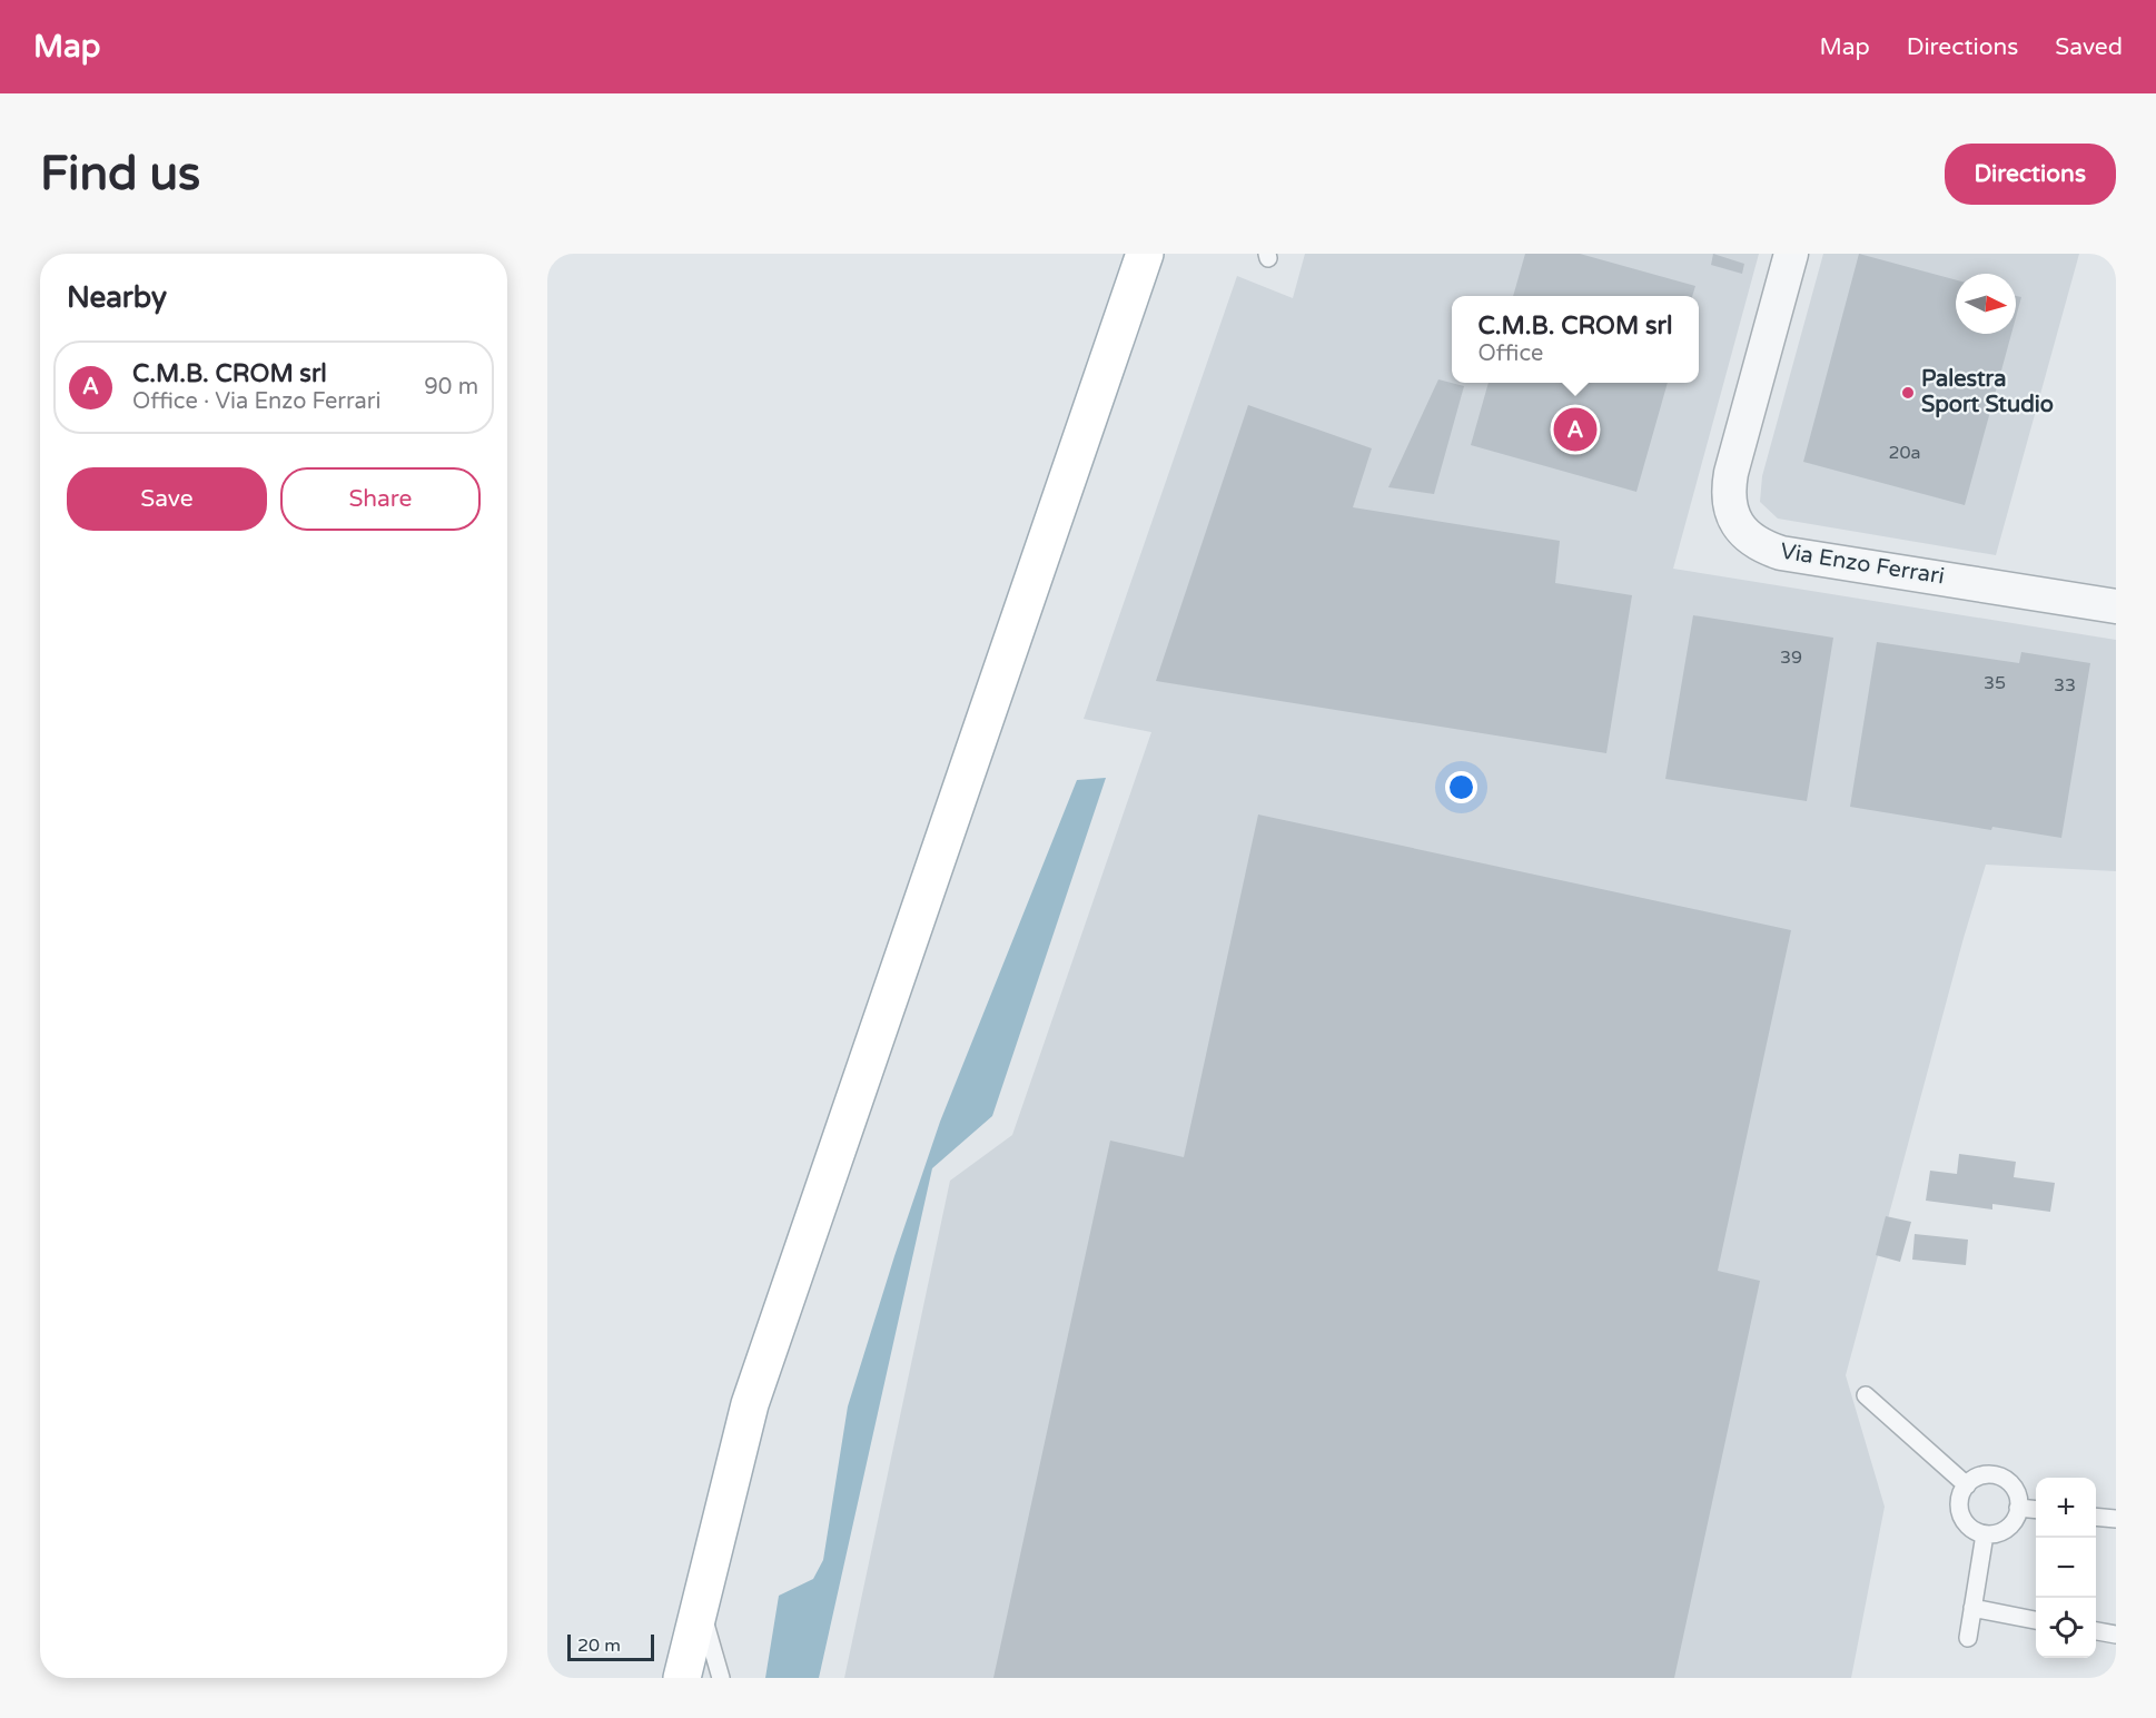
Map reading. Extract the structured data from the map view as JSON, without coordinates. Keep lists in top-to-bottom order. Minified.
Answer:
{"streets":{"street":["Via Enzo Ferrari"]},"places":["Palestra Sport Studio"],"house_numbers":["20a","39","35","33"],"scale_bar":"20 m","north":"right","page":{"header":"Map","nav":["Map","Directions","Saved"],"buttons":["Directions",["Save","Share"]],"title":"Find us","heading":"Nearby","popup":["C.M.B. CROM srl","Office"],"list":[{"mark":"A","name":"C.M.B. CROM srl","note":"Office · Via Enzo Ferrari","value":"90 m"}],"pins":"A","map_buttons":["+","−"],"scale":"20 m"}}
